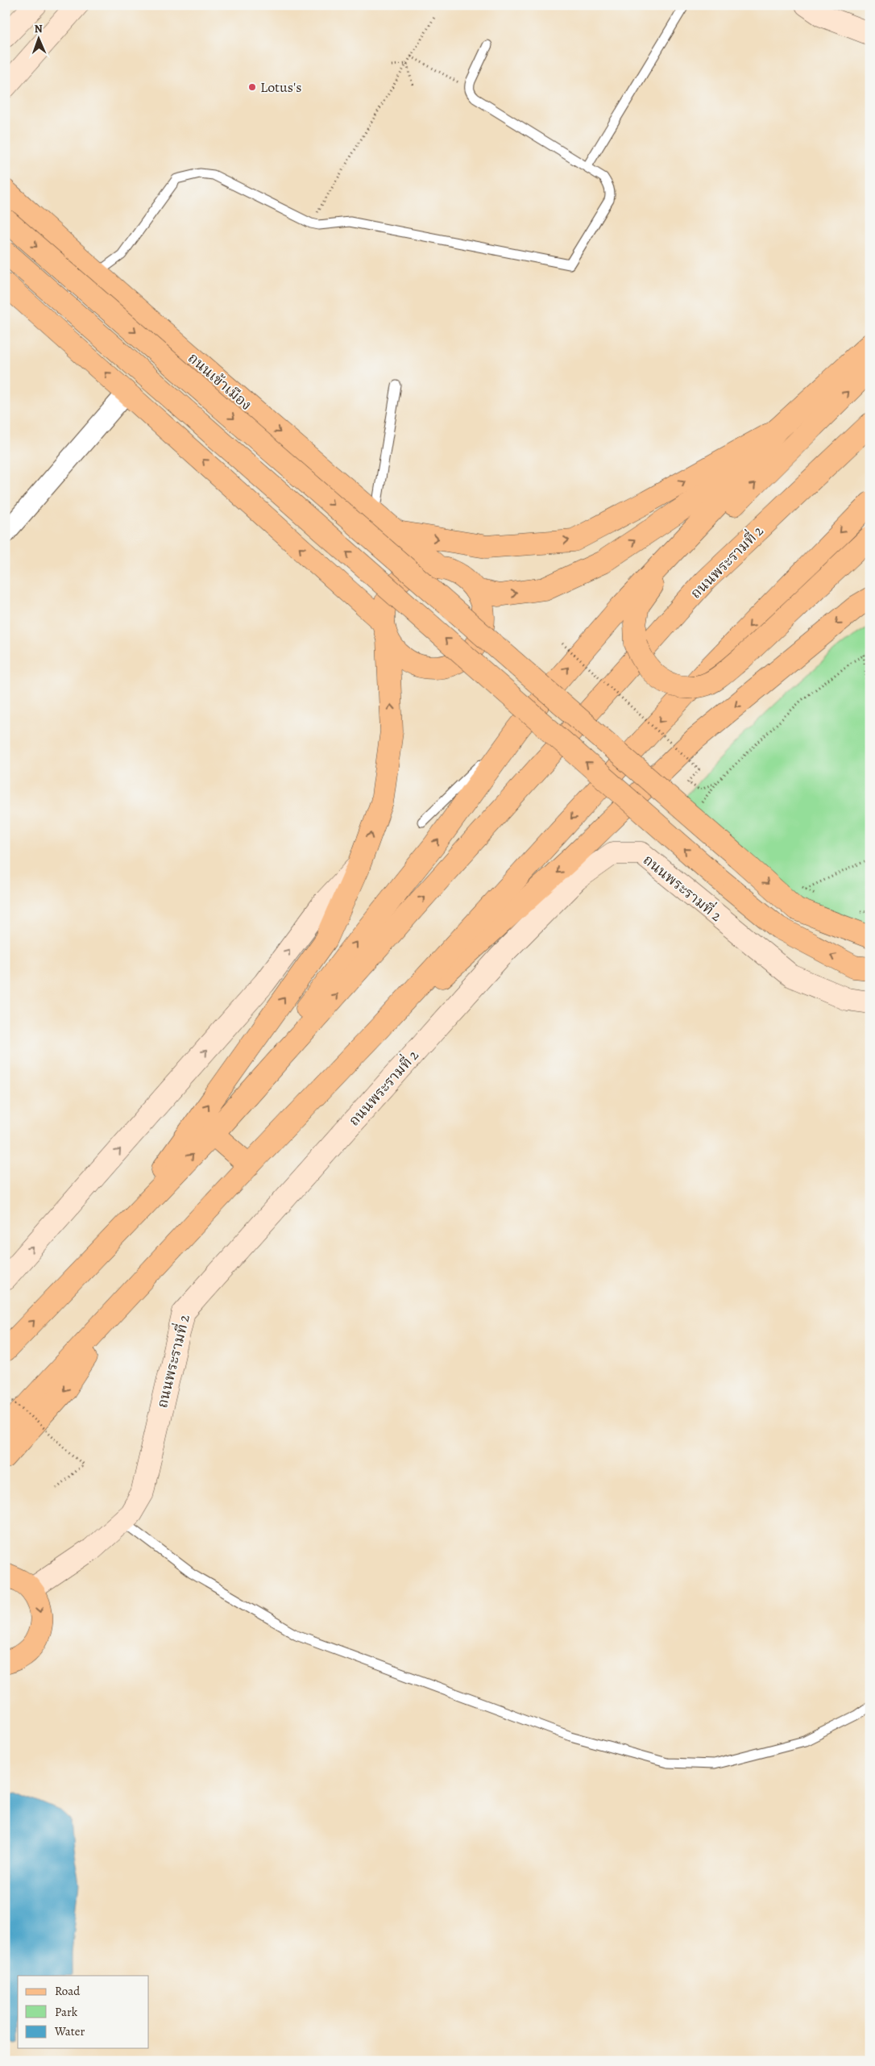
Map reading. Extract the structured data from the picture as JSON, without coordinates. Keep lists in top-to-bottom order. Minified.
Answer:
{"streets":{"main road":["ถนนเข้าเมือง","ถนนพระรามที่ 2"]},"places":["Lotus's"],"legend":["Road","Park","Water"],"north":"top"}
